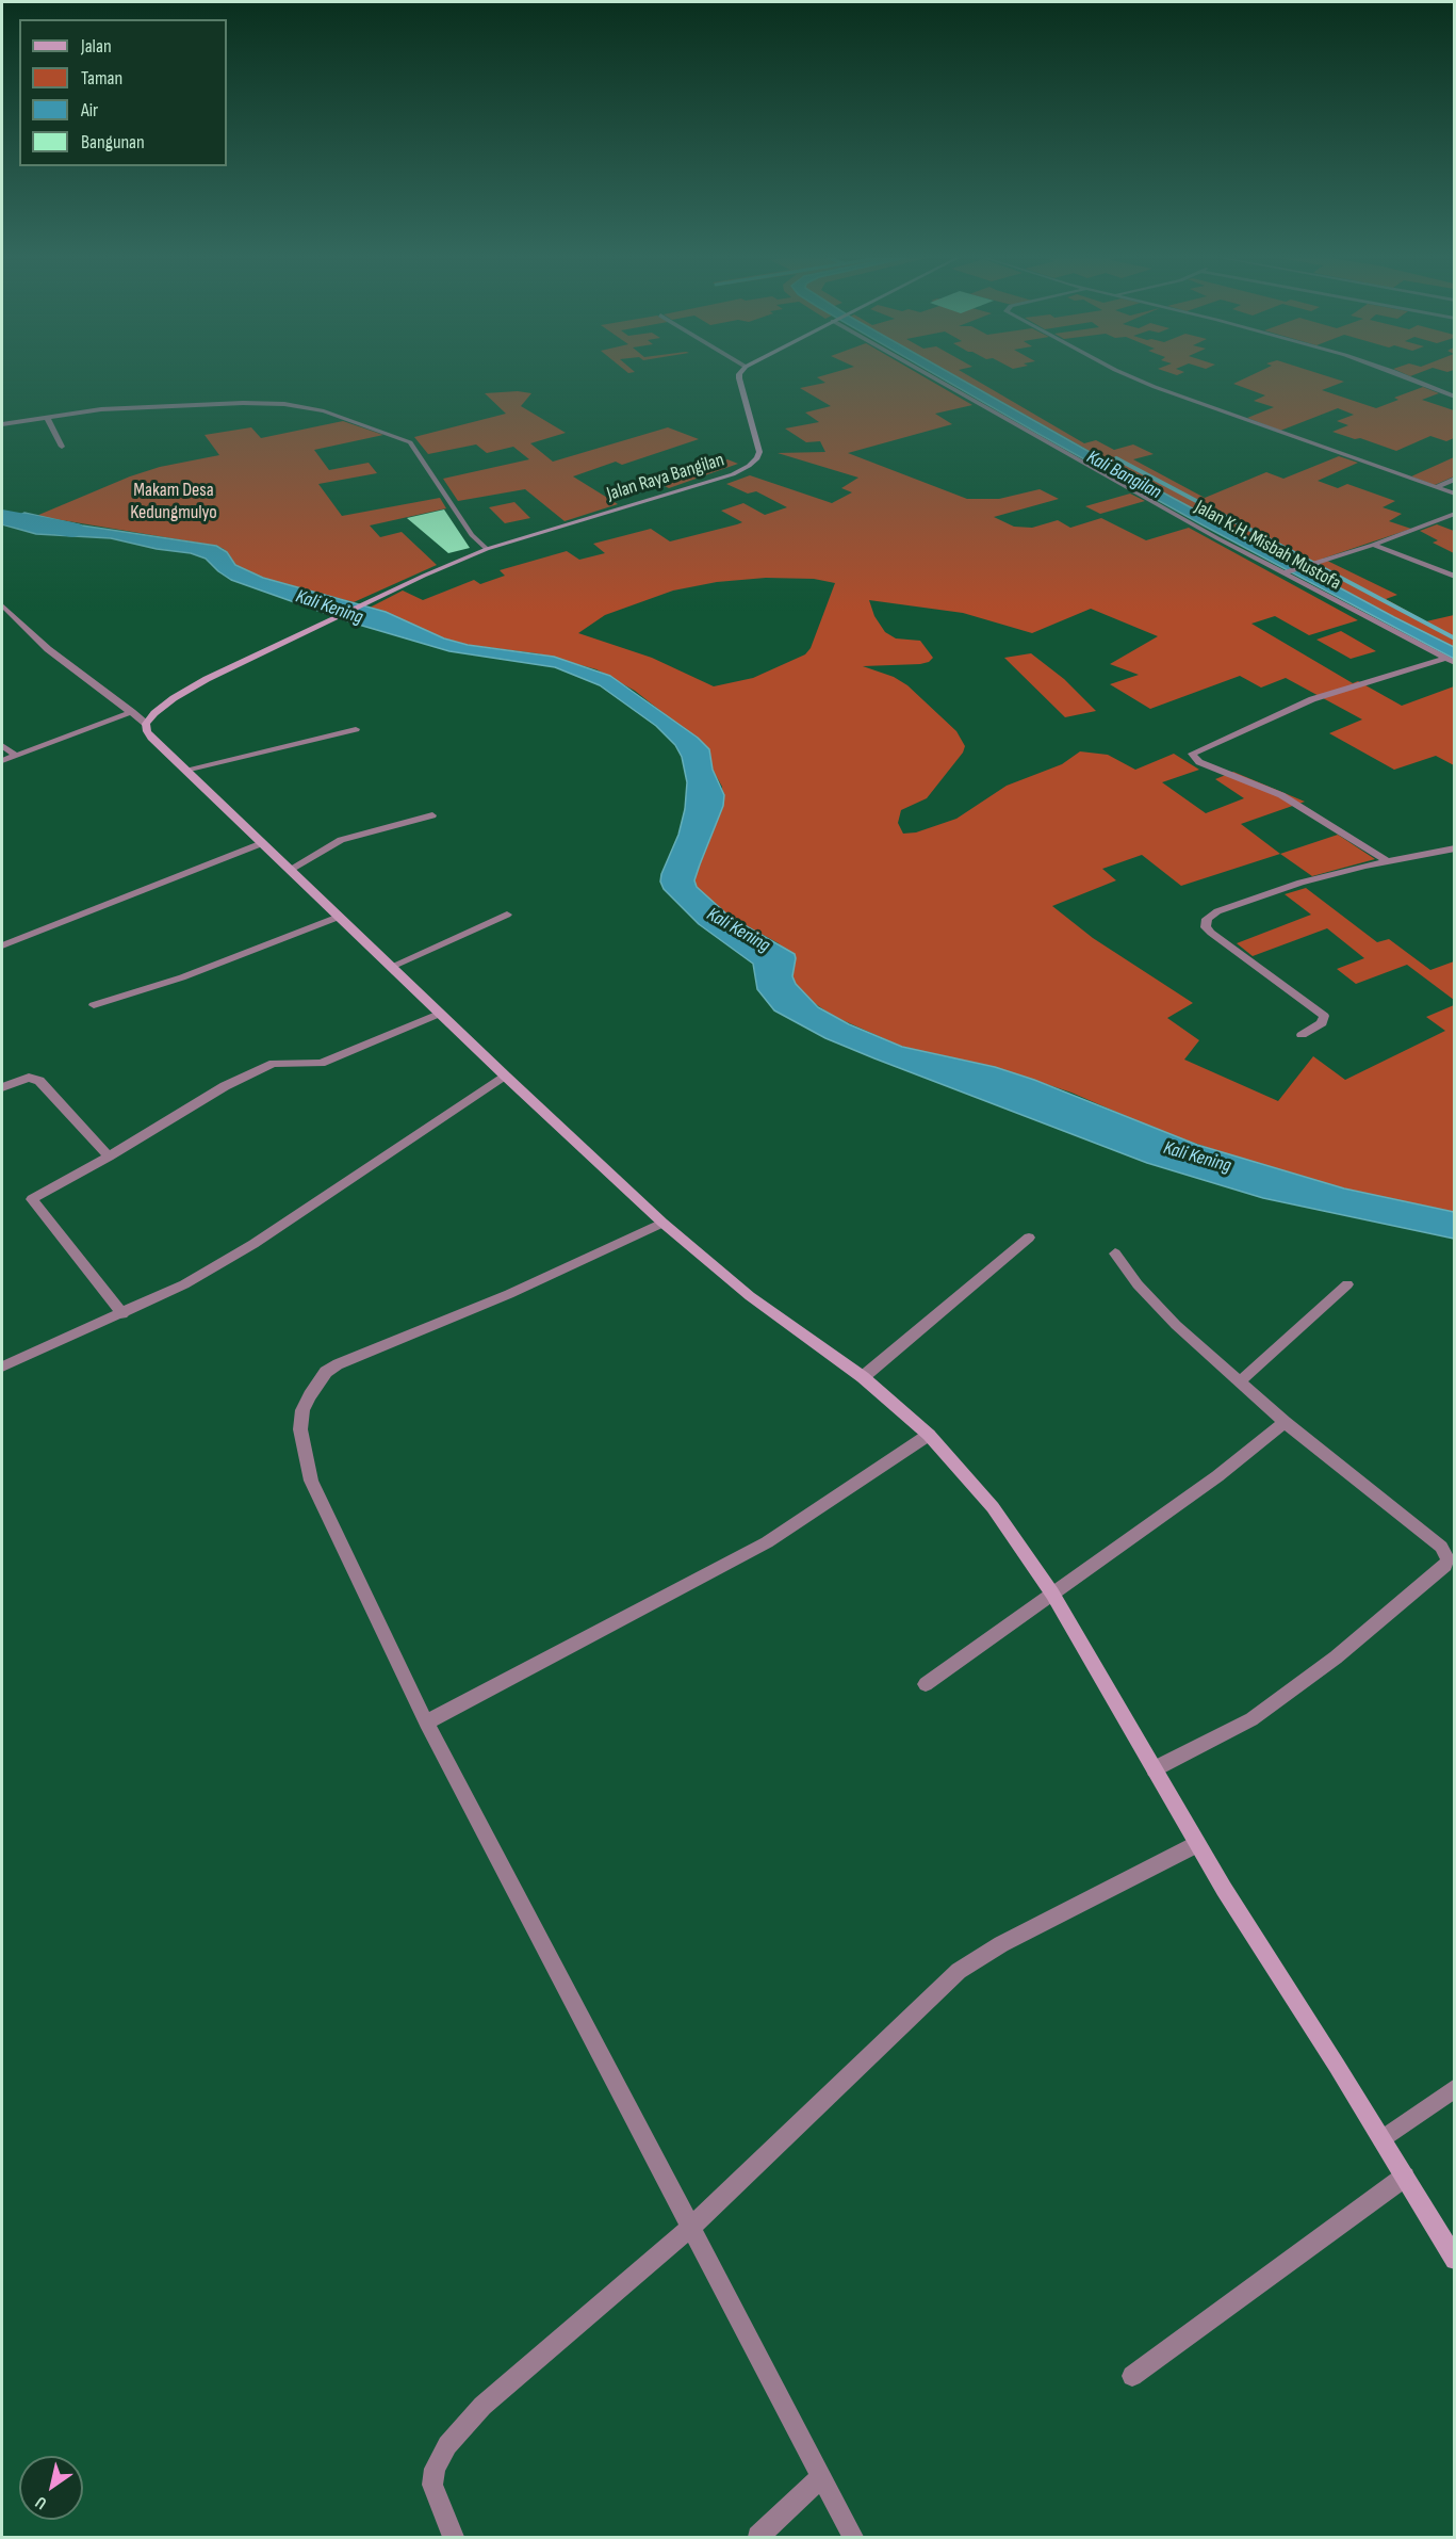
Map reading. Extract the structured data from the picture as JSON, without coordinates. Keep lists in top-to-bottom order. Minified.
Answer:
{"streets":{"main road":["Jalan Raya Bangilan"],"street":["Jalan K.H. Misbah Mustofa"]},"water":["Kali Bangilan","Kali Kening"],"parks":["Makam Desa Kedungmulyo"],"legend":["Jalan","Taman","Air","Bangunan"],"north":"bottom left"}
